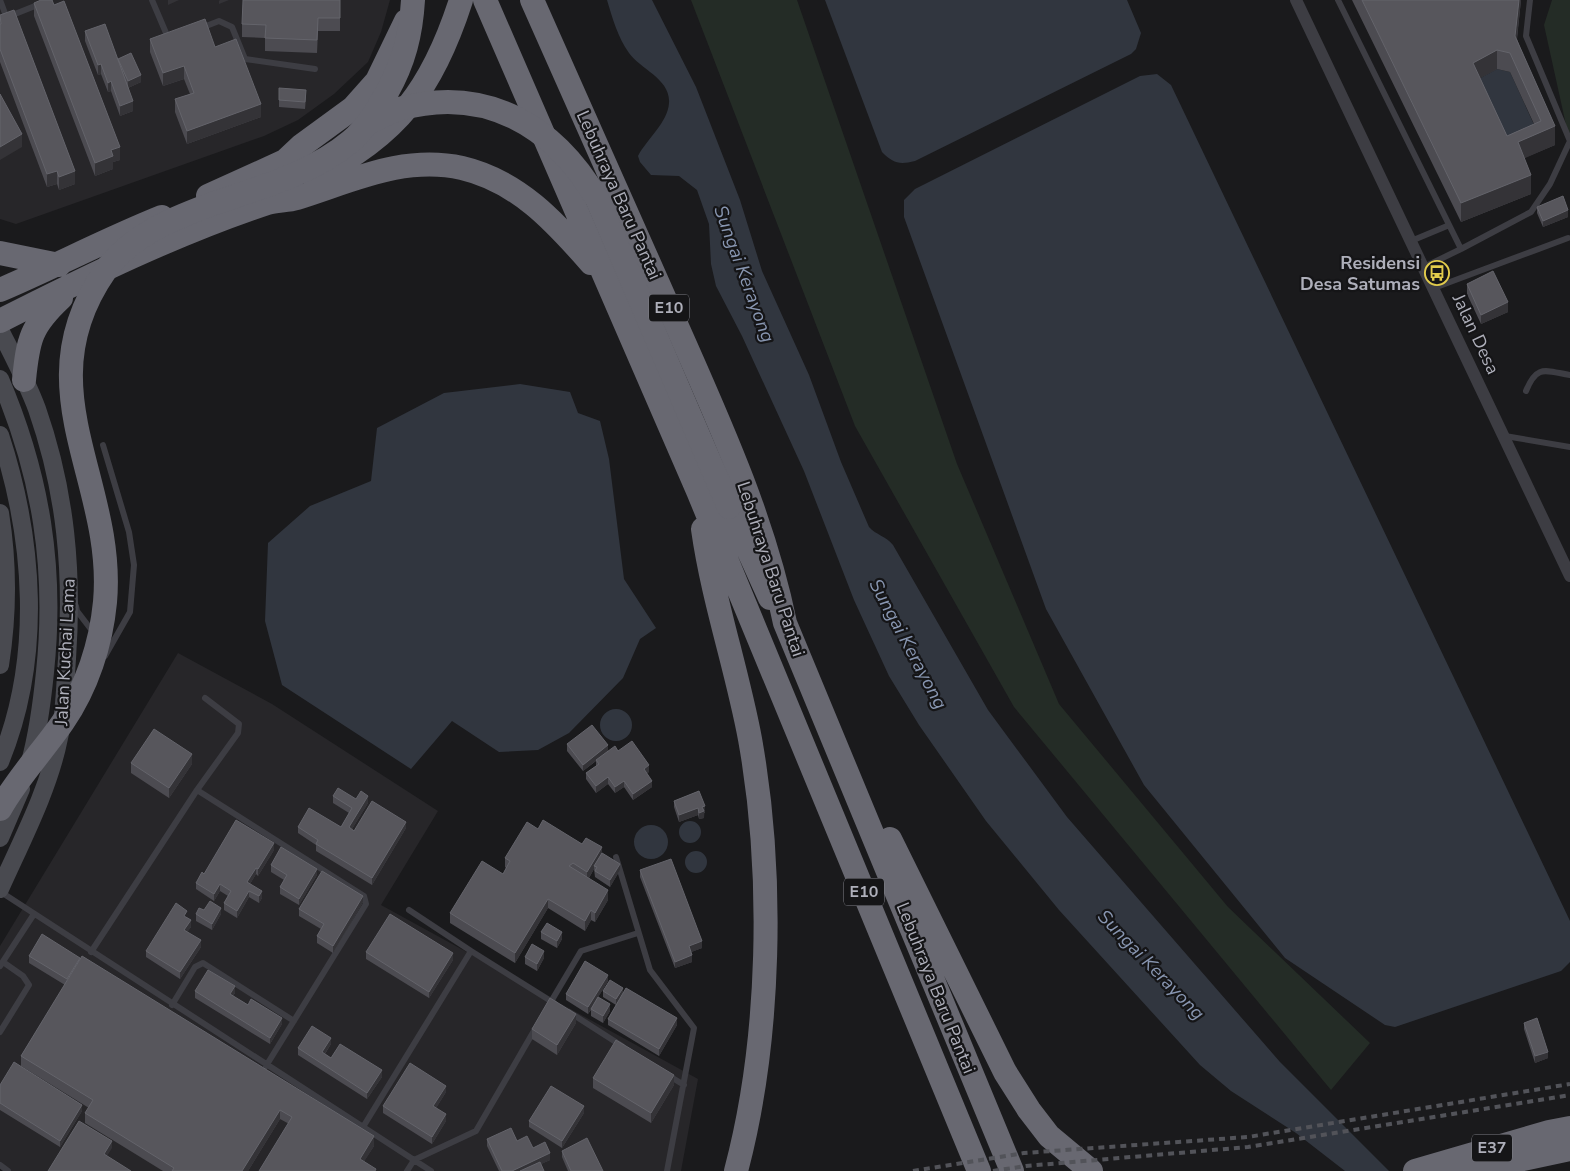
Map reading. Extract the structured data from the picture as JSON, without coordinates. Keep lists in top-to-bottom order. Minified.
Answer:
{"streets":{"highway":["Lebuhraya Baru Pantai","E10","E37"],"main road":["Jalan Kuchai Lama"],"street":["Jalan Desa"]},"water":["Sungai Kerayong"],"places":{"bus stop":["Residensi Desa Satumas"]}}
